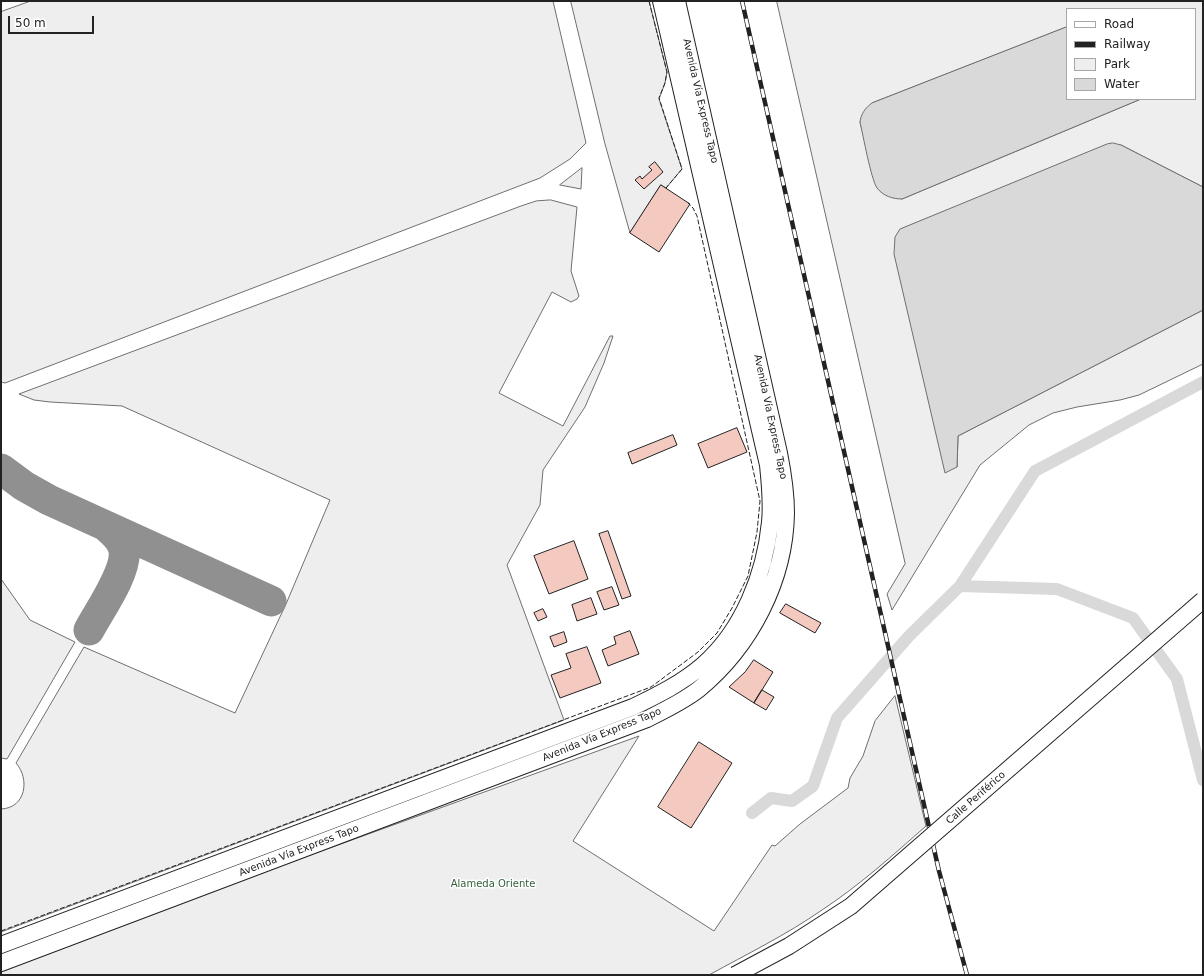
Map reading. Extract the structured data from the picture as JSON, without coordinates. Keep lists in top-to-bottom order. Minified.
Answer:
{"streets":{"main road":["Avenida Vía Express Tapo","Calle Periférico"]},"parks":["Alameda Oriente"],"legend":["Road","Railway","Park","Water"],"scale_bar":"50 m"}
